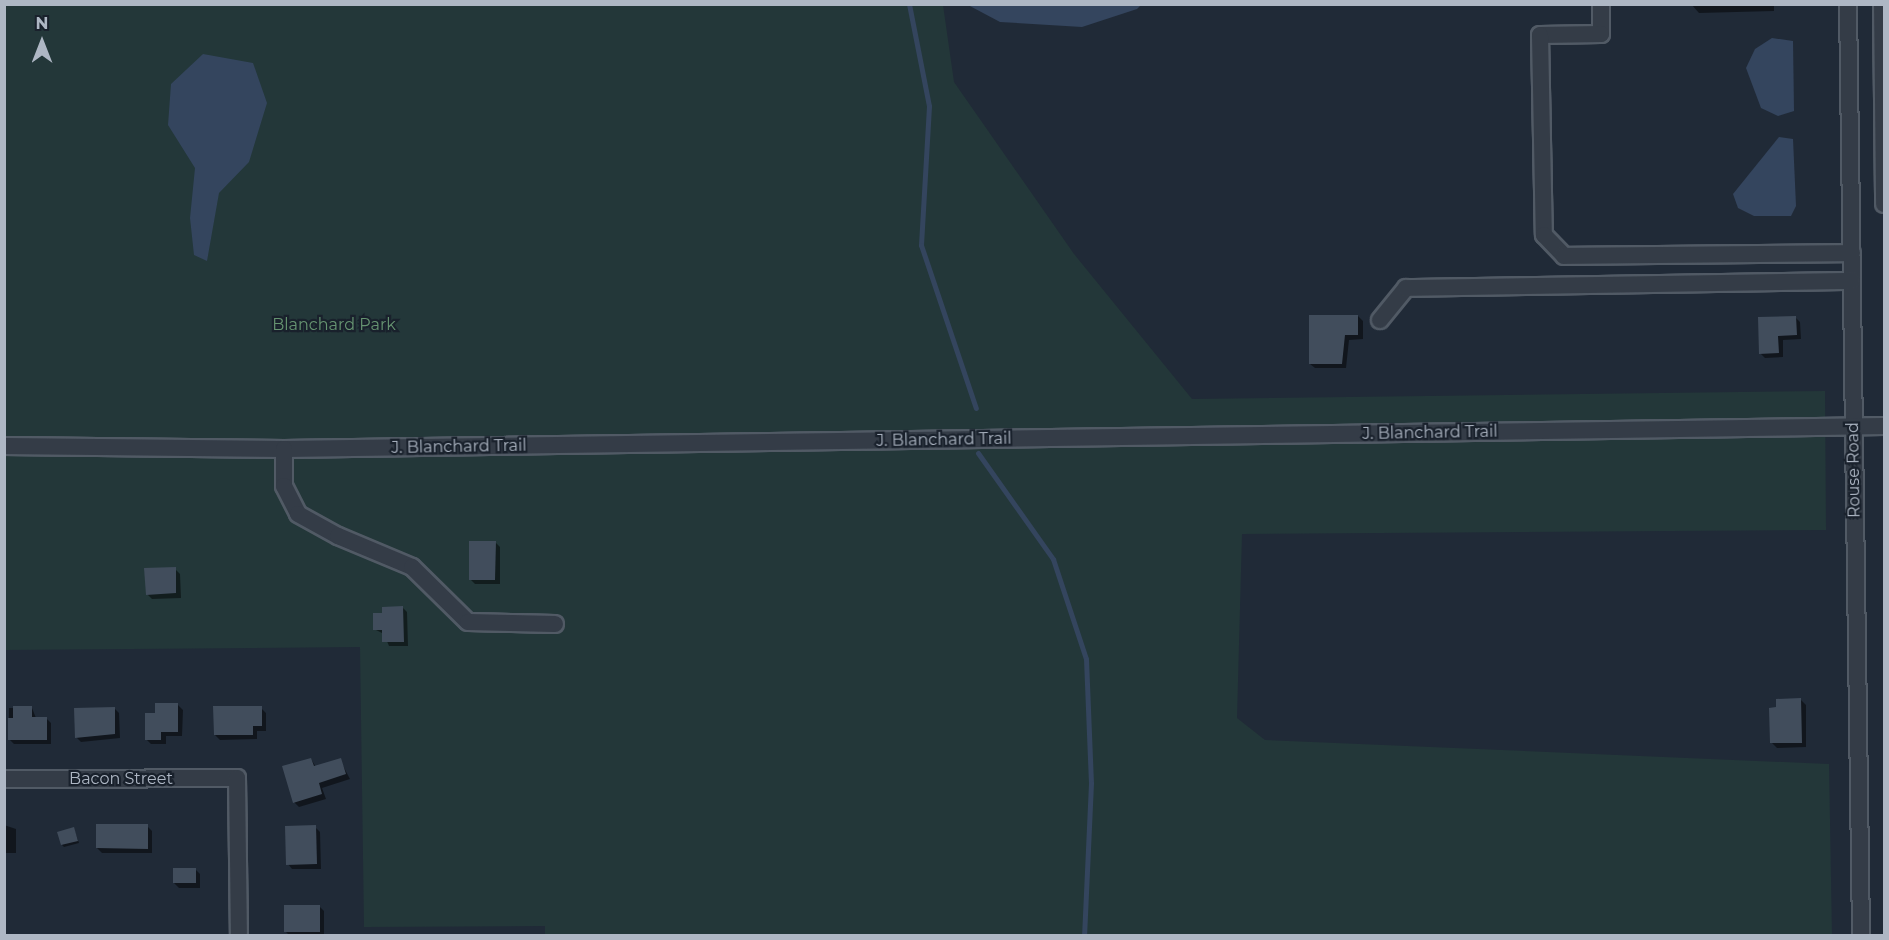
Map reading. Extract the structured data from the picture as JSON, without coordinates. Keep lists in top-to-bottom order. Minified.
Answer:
{"streets":{"street":["J. Blanchard Trail","Rouse Road","Bacon Street"]},"crossings":[["J. Blanchard Trail","Rouse Road"]],"parks":["Blanchard Park"],"north":"top"}
